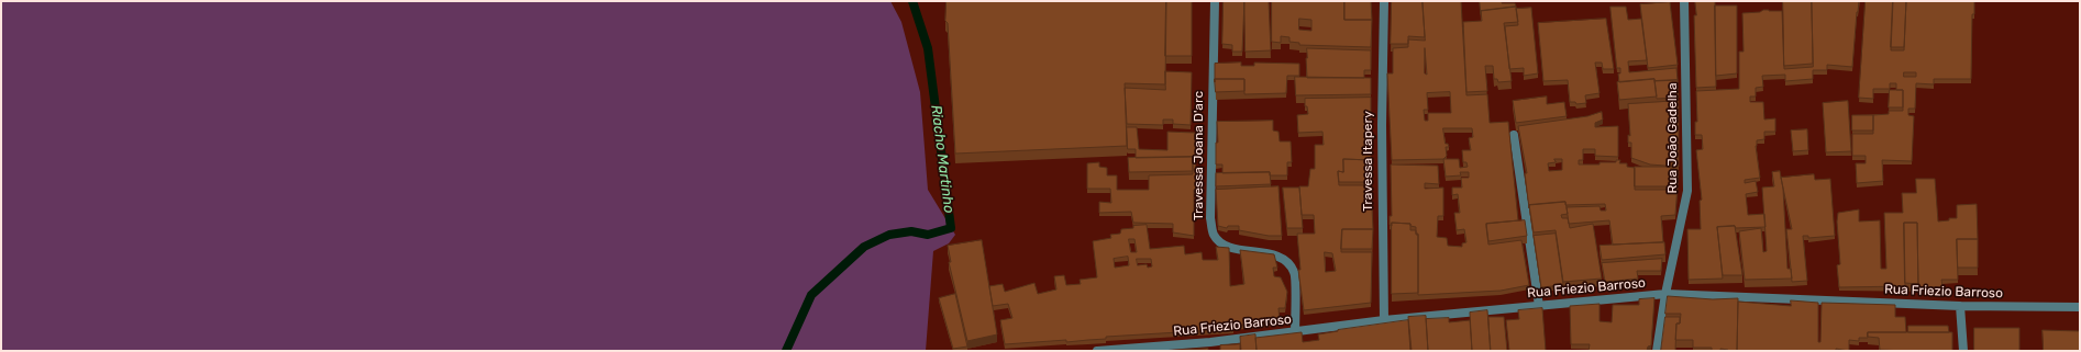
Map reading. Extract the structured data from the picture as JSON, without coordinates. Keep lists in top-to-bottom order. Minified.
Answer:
{"streets":{"street":["Rua João Gadelha","Travessa Joana D'arc","Travessa Itapery","Rua Friezio Barroso"]},"crossings":[["Rua João Gadelha","Rua Friezio Barroso"],["Travessa Joana D'arc","Rua Friezio Barroso"],["Travessa Itapery","Rua Friezio Barroso"]],"water":["Riacho Martinho"]}
